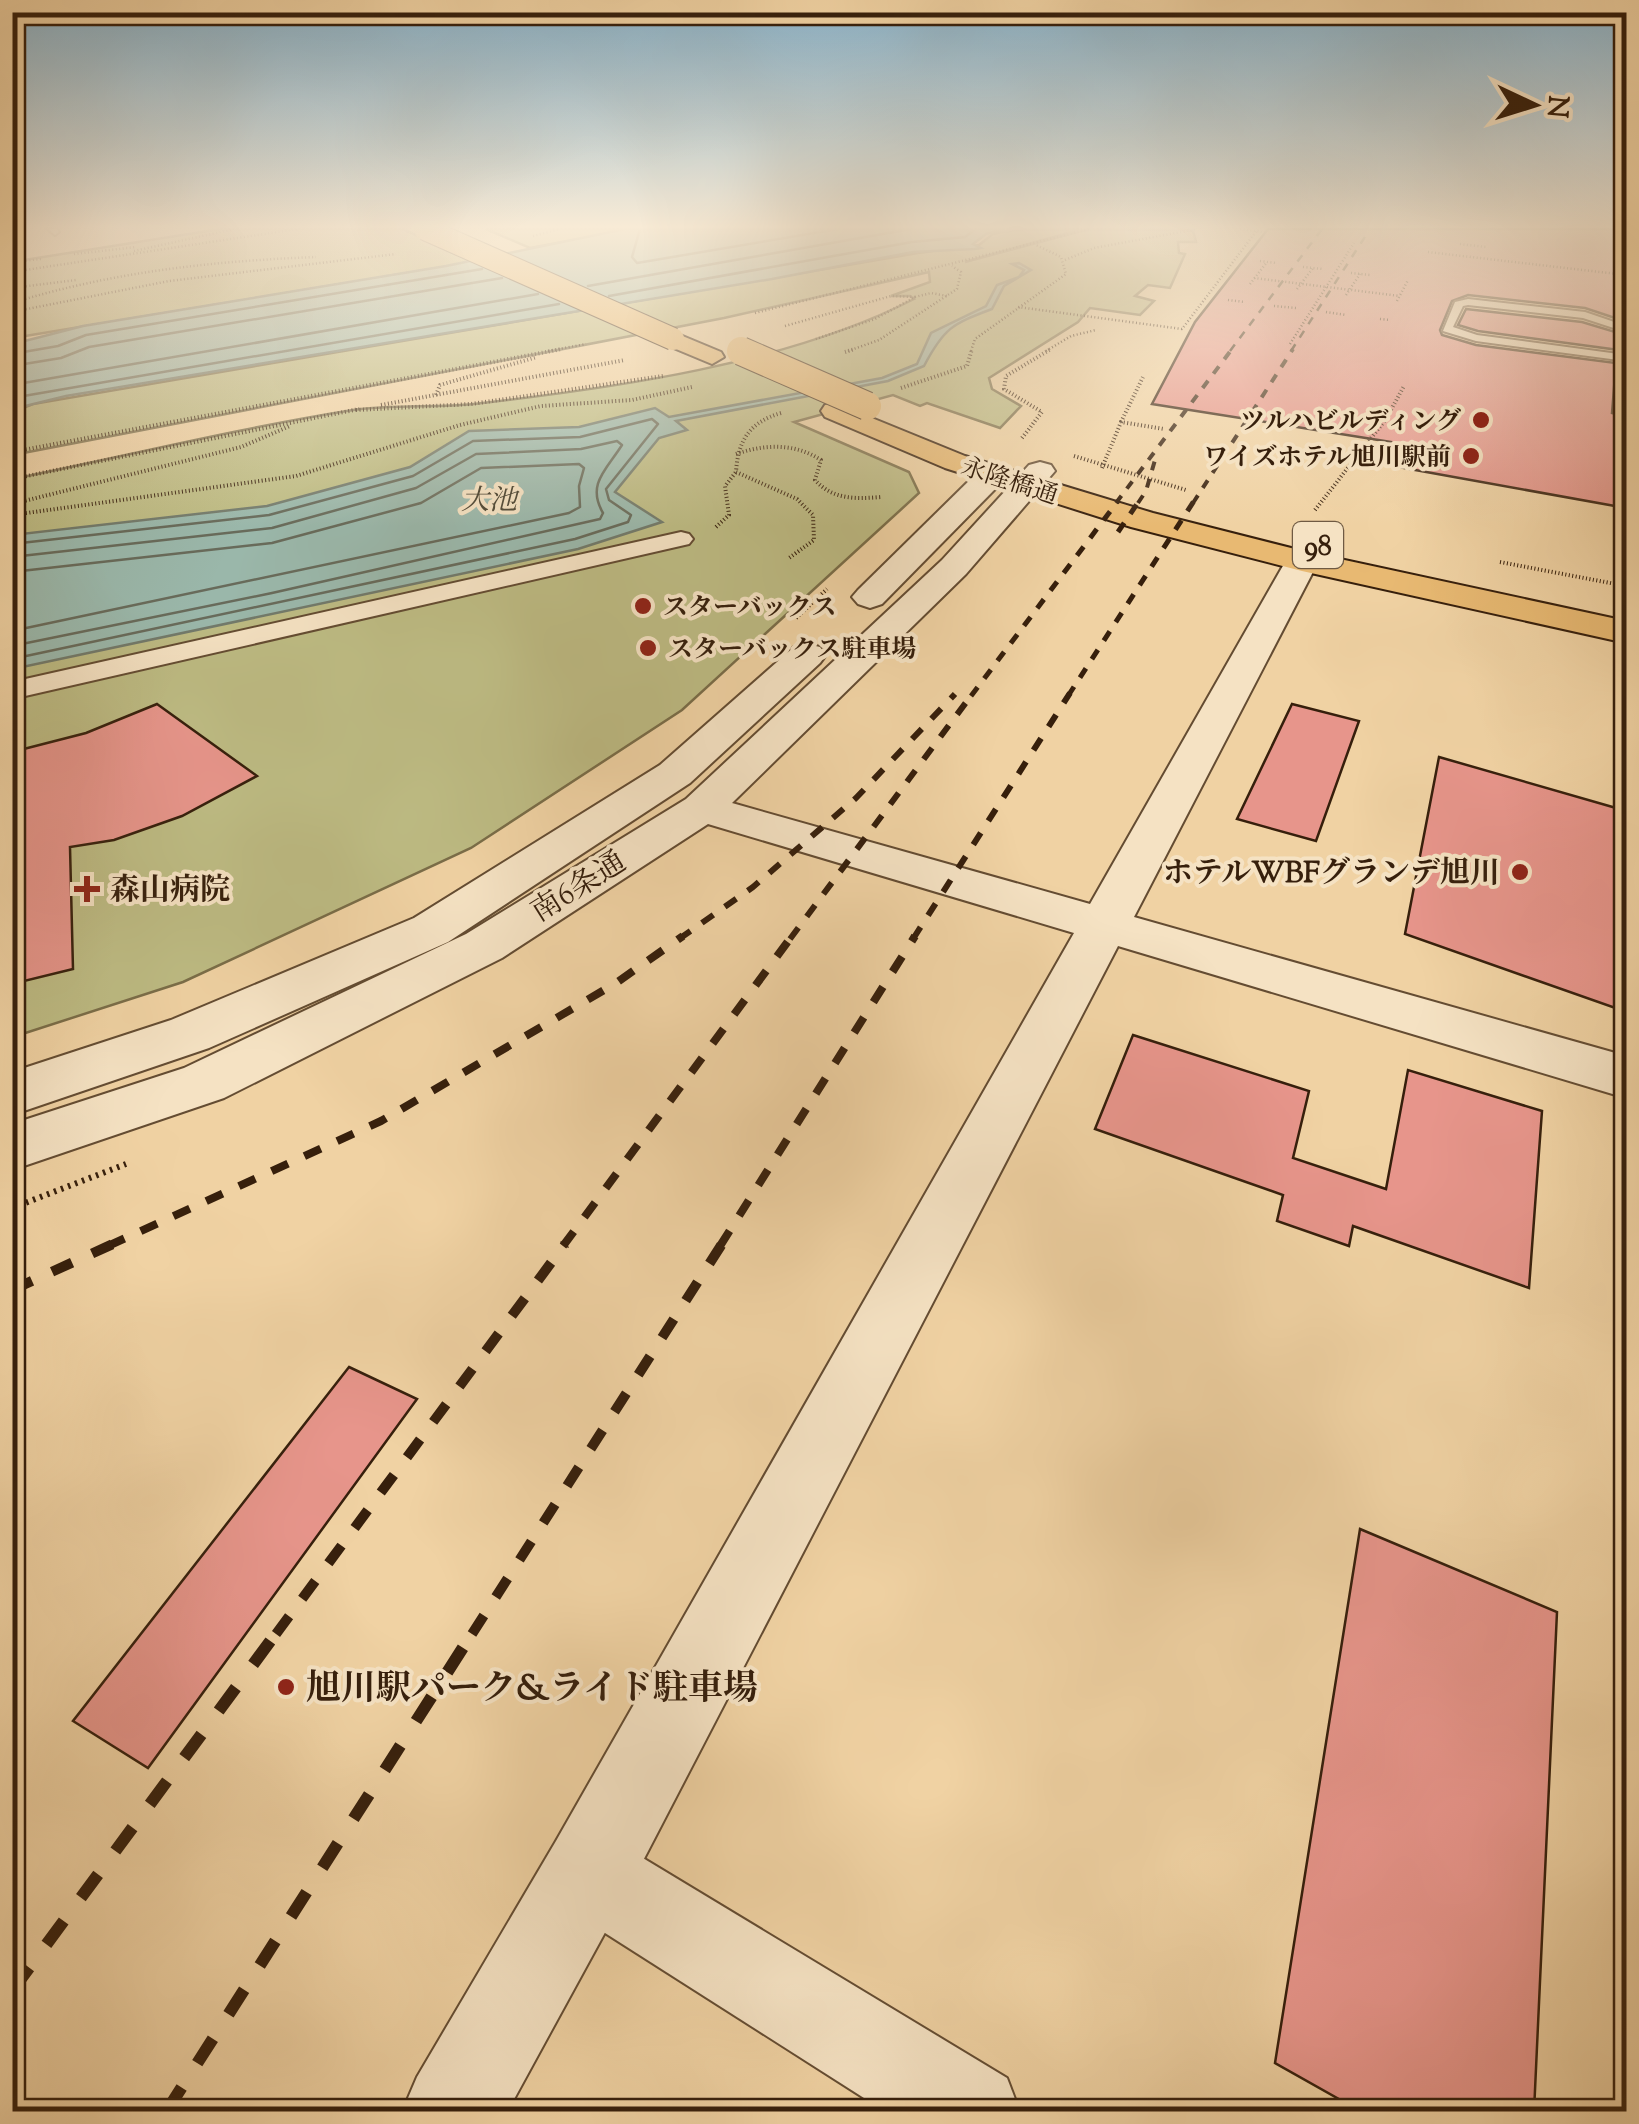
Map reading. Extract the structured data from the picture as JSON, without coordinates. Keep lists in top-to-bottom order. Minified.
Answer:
{"streets":{"main road":["永隆橋通","98"],"street":["南6条通"]},"crossings":[["永隆橋通","南6条通"]],"water":["大池"],"places":{"other":["ツルハビルディング","ワイズホテル旭川駅前","スターバックス","スターバックス駐車場","ホテルWBFグランデ旭川","旭川駅パーク&ライド駐車場"],"health":["森山病院"]},"north":"right"}
